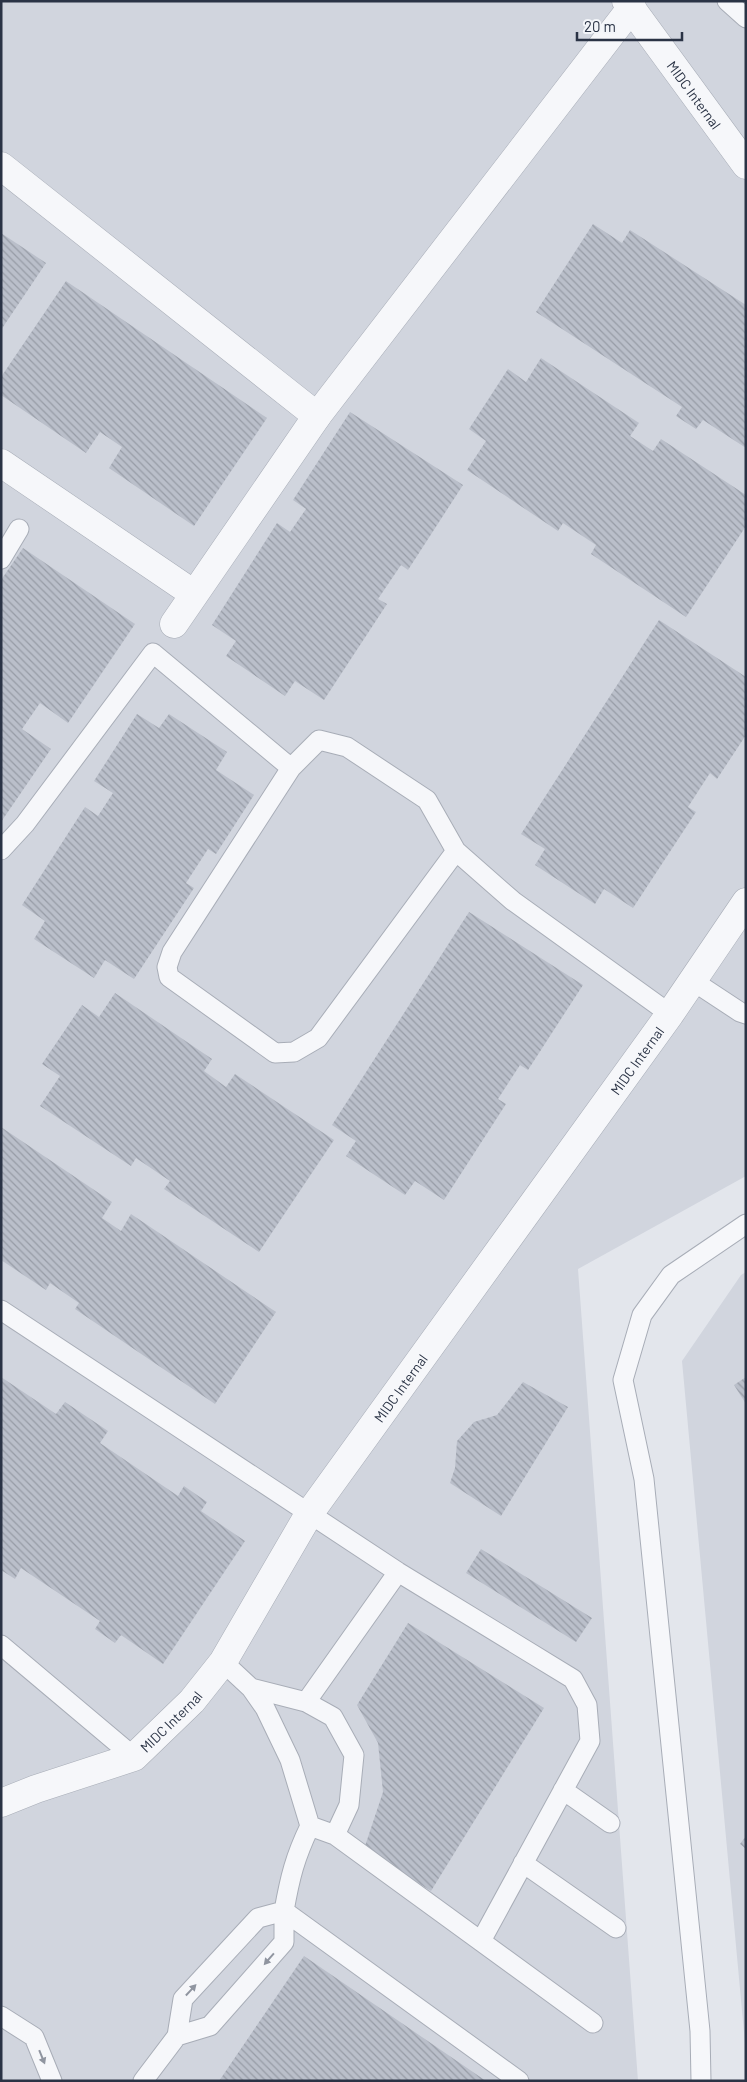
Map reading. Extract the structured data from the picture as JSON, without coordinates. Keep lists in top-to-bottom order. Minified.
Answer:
{"streets":{"street":["MIDC Internal"]},"scale_bar":"20 m"}
